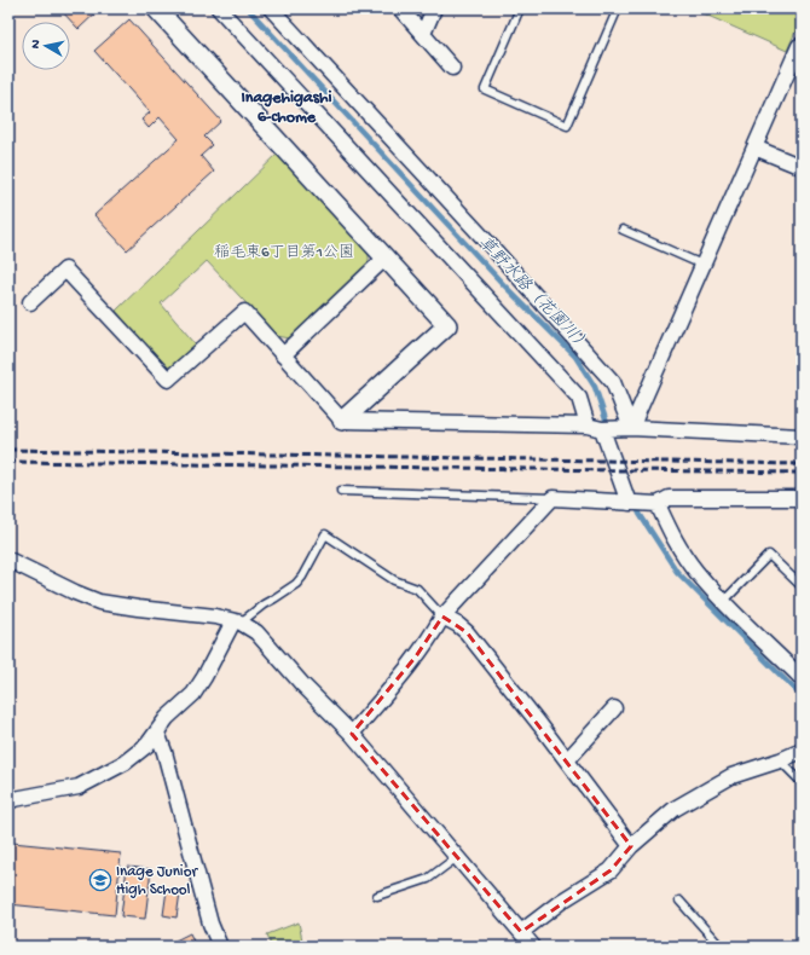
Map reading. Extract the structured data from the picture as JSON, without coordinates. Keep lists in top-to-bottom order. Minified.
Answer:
{"districts":["Inagehigashi 6-chome"],"water":["草野水路（花園川）"],"parks":["稲毛東6丁目第1公園"],"places":{"school or university":["Inage Junior High School"]},"north":"left"}
